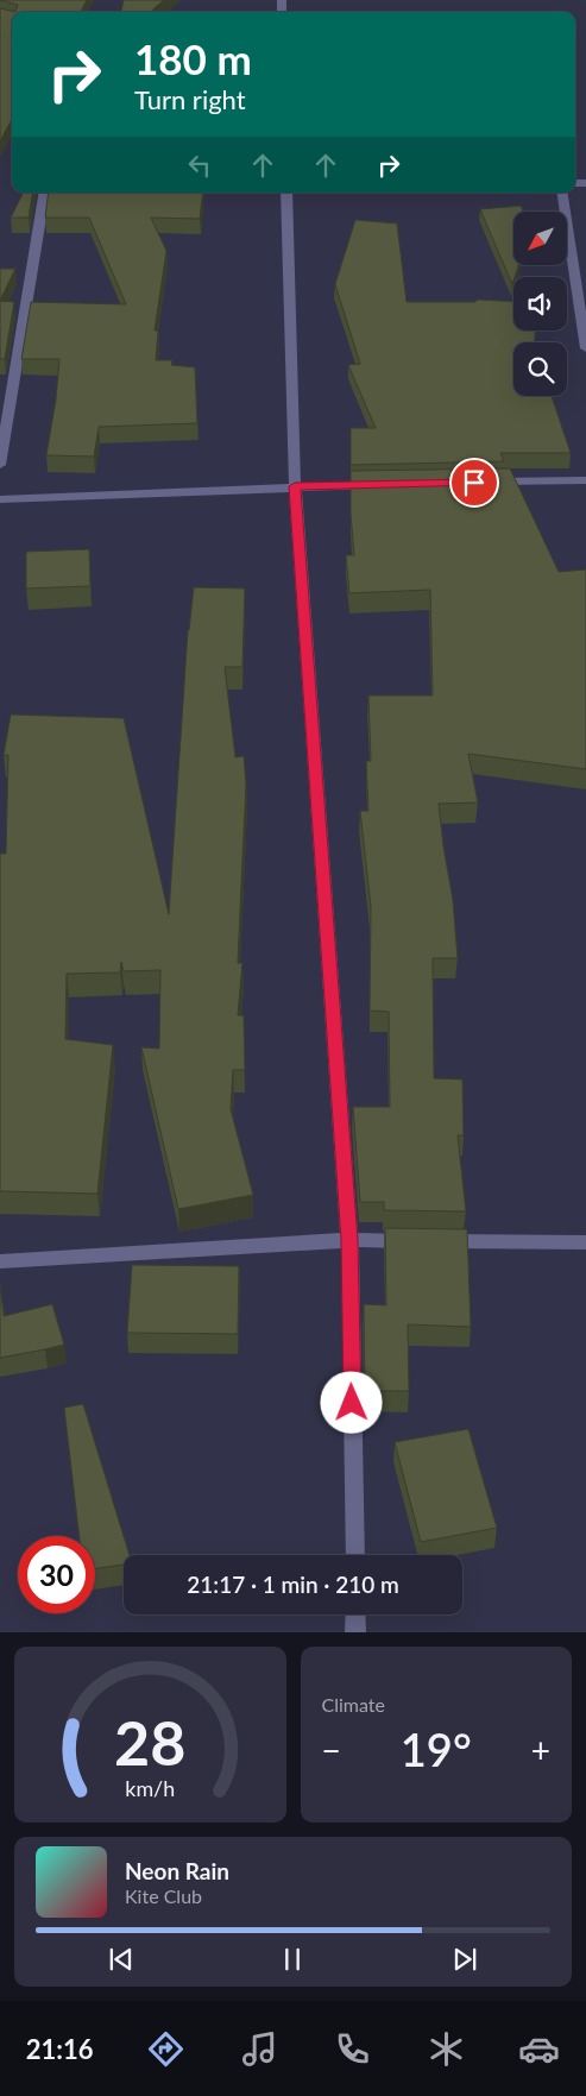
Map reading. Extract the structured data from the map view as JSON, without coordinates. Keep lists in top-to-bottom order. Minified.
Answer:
{"north":"bottom left","page":{"turn":["180 m","Turn right"],"limit":"30","trip":"21:17 · 1 min · 210 m","tile":"Climate","heat":["−","19°","+"],"song":["Neon Rain","Kite Club"],"tabs":"21:16","gauge":["28","km/h"]}}
